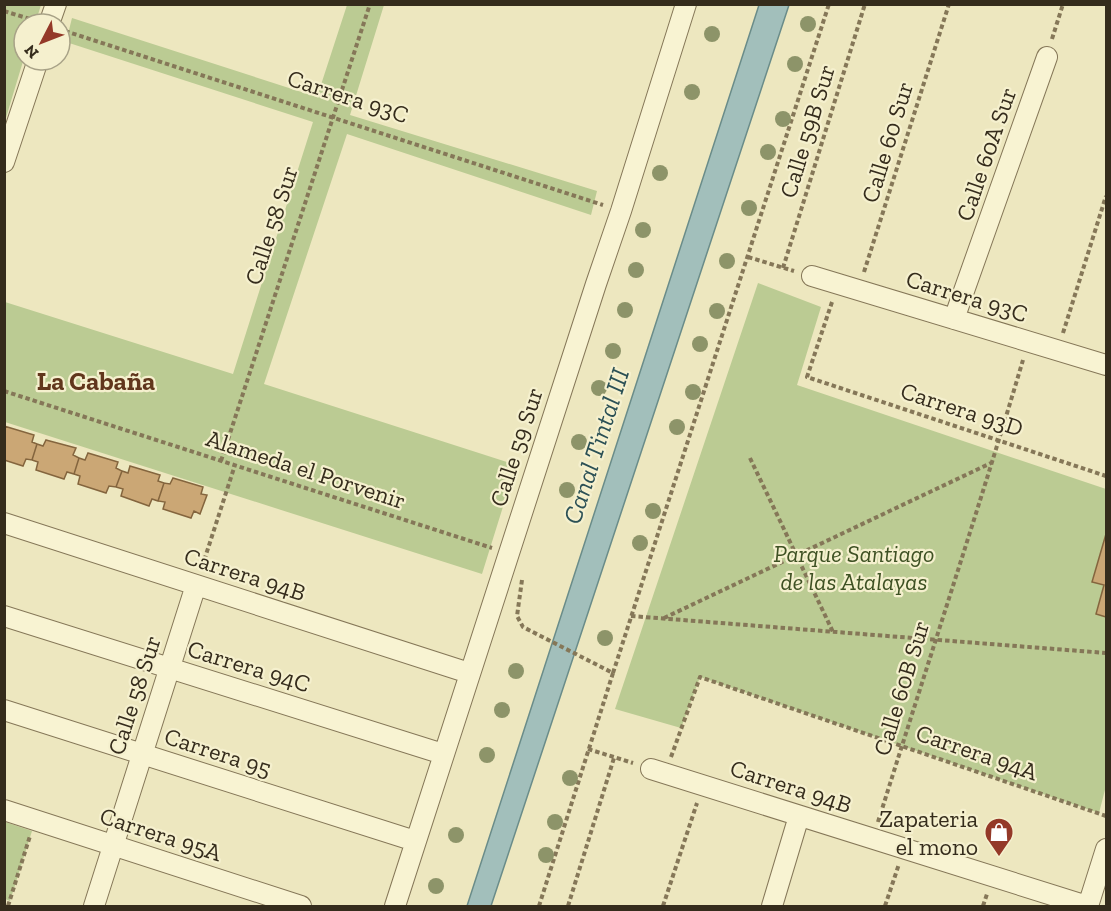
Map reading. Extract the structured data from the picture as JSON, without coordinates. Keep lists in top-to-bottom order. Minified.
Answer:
{"streets":{"street":["Carrera 93C","Calle 60A Sur","Calle 58 Sur","Calle 59 Sur","Carrera 94B","Carrera 94C","Carrera 95","Carrera 95A"],"path":["Calle 59B Sur","Calle 60 Sur","Carrera 93D","Alameda el Porvenir","Calle 60B Sur","Carrera 94A"]},"crossings":[["Carrera 93C","Calle 60 Sur"],["Carrera 93C","Calle 60A Sur"],["Carrera 93C","Calle 58 Sur"],["Carrera 93C","Carrera 93D"],["Carrera 93C","Calle 59 Sur"],["Carrera 93C","Calle 60B Sur"],["Calle 58 Sur","Alameda el Porvenir"],["Calle 58 Sur","Carrera 94B"],["Calle 58 Sur","Carrera 94C"],["Calle 58 Sur","Carrera 95"],["Calle 58 Sur","Carrera 95A"],["Carrera 93D","Calle 60B Sur"],["Calle 59 Sur","Alameda el Porvenir"],["Calle 59 Sur","Carrera 94B"],["Calle 59 Sur","Carrera 94C"],["Calle 59 Sur","Carrera 95"],["Carrera 94B","Calle 60B Sur"],["Carrera 94B","Carrera 94A"],["Calle 60B Sur","Carrera 94A"]],"districts":["La Cabaña"],"water":["Canal Tintal III"],"parks":["Parque Santiago de las Atalayas"],"places":{"shop":["Zapateria el mono"]},"north":"bottom left"}
